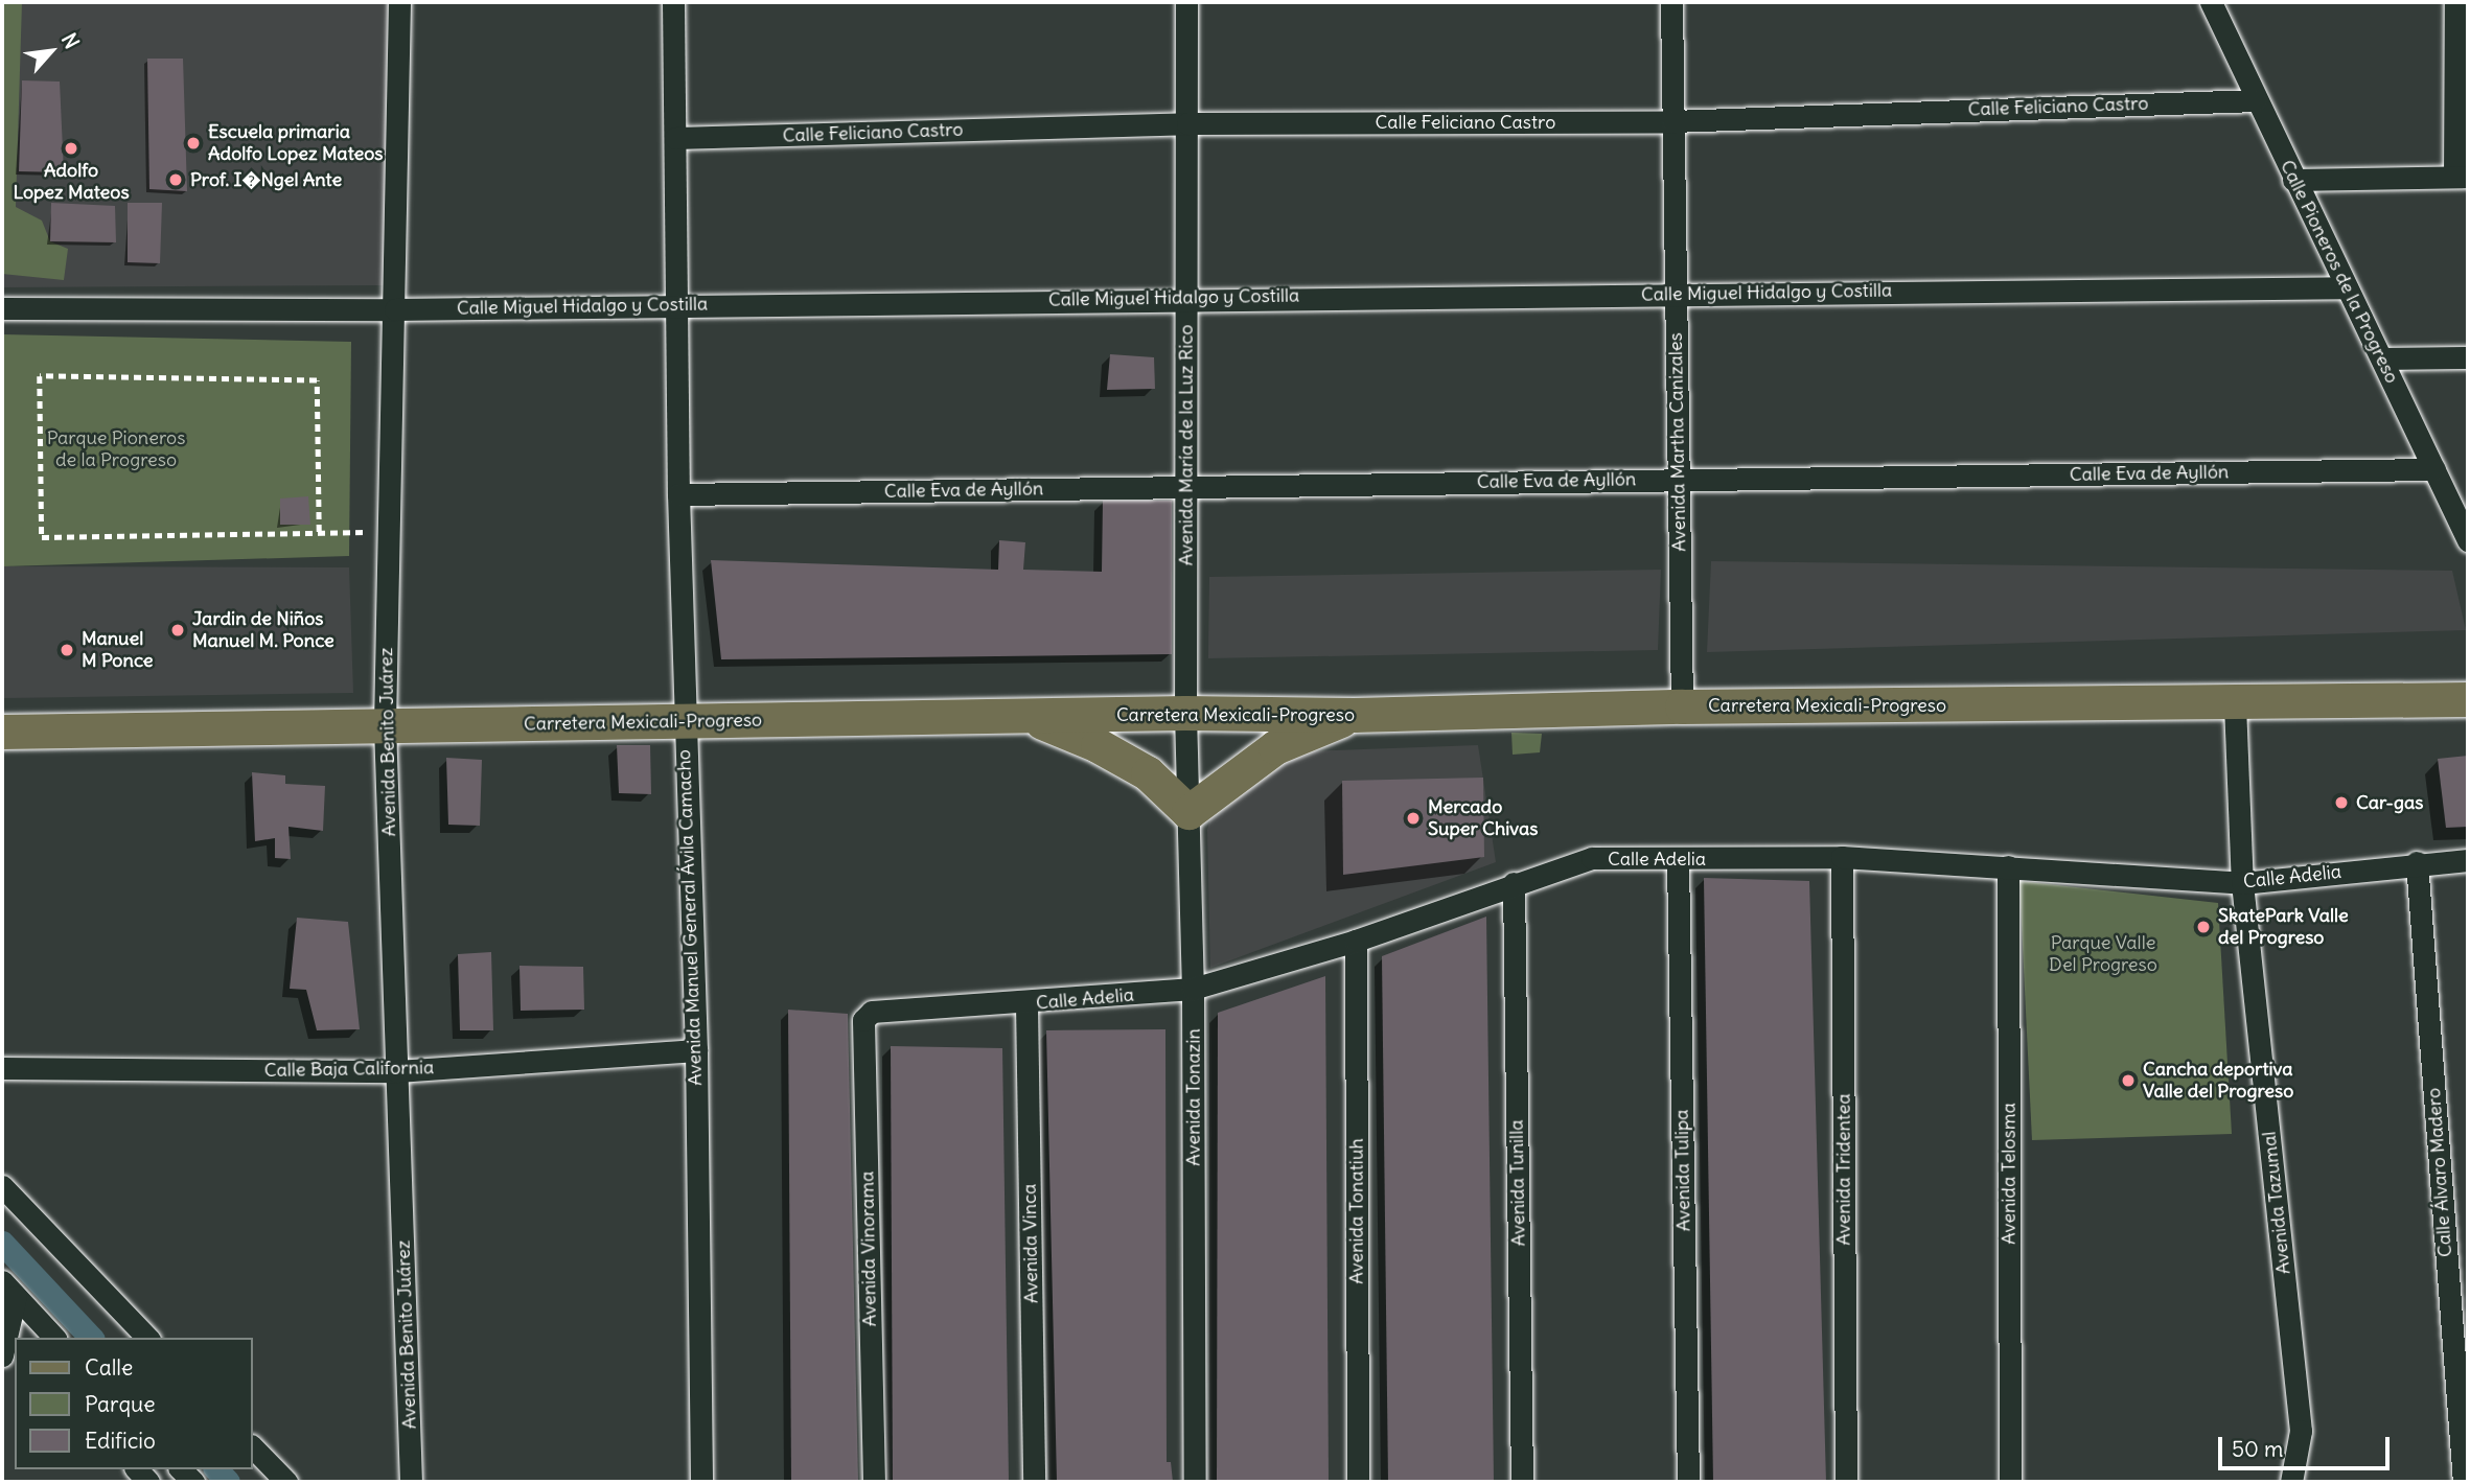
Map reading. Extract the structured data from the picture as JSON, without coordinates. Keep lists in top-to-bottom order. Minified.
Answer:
{"streets":{"main road":["Carretera Mexicali-Progreso"],"street":["Calle Feliciano Castro","Calle Pioneros de la Progreso","Calle Miguel Hidalgo y Costilla","Avenida Martha Canizales","Avenida María de la Luz Rico","Calle Eva de Ayllón","Avenida Benito Juárez","Calle Adelia","Avenida Manuel General Ávila Camacho","Calle Baja California","Avenida Tonazin","Avenida Tridentea","Avenida Tulipa","Calle Álvaro Madero","Avenida Telosma","Avenida Tunilla","Avenida Tazumal","Avenida Tonatiuh","Avenida Vinca","Avenida Vinorama"]},"crossings":[["Calle Feliciano Castro","Calle Pioneros de la Progreso"],["Calle Feliciano Castro","Avenida Martha Canizales"],["Calle Feliciano Castro","Avenida María de la Luz Rico"],["Calle Feliciano Castro","Avenida Manuel General Ávila Camacho"],["Calle Pioneros de la Progreso","Calle Miguel Hidalgo y Costilla"],["Calle Pioneros de la Progreso","Calle Eva de Ayllón"],["Calle Miguel Hidalgo y Costilla","Avenida Martha Canizales"],["Calle Miguel Hidalgo y Costilla","Avenida María de la Luz Rico"],["Calle Miguel Hidalgo y Costilla","Avenida Benito Juárez"],["Calle Miguel Hidalgo y Costilla","Avenida Manuel General Ávila Camacho"],["Avenida Martha Canizales","Calle Eva de Ayllón"],["Avenida Martha Canizales","Carretera Mexicali-Progreso"],["Avenida María de la Luz Rico","Calle Eva de Ayllón"],["Avenida María de la Luz Rico","Carretera Mexicali-Progreso"],["Avenida María de la Luz Rico","Avenida Tonazin"],["Calle Eva de Ayllón","Avenida Manuel General Ávila Camacho"],["Carretera Mexicali-Progreso","Avenida Benito Juárez"],["Carretera Mexicali-Progreso","Avenida Manuel General Ávila Camacho"],["Carretera Mexicali-Progreso","Avenida Tonazin"],["Carretera Mexicali-Progreso","Avenida Tazumal"],["Avenida Benito Juárez","Calle Baja California"],["Calle Adelia","Avenida Tonazin"],["Calle Adelia","Avenida Tridentea"],["Calle Adelia","Avenida Tulipa"],["Calle Adelia","Calle Álvaro Madero"],["Calle Adelia","Avenida Telosma"],["Calle Adelia","Avenida Tunilla"],["Calle Adelia","Avenida Tazumal"],["Calle Adelia","Avenida Tonatiuh"],["Calle Adelia","Avenida Vinca"],["Calle Adelia","Avenida Vinorama"],["Avenida Manuel General Ávila Camacho","Calle Baja California"]],"parks":["Parque Pioneros de la Progreso","Parque Valle Del Progreso"],"places":["Escuela primaria Adolfo Lopez Mateos","Adolfo Lopez Mateos","Prof. I�Ngel Ante","Jardin de Niños Manuel M. Ponce","Manuel M Ponce","Car-gas","Mercado Super Chivas","SkatePark Valle del Progreso","Cancha deportiva Valle del Progreso"],"legend":["Calle","Parque","Edificio"],"scale_bar":"50 m","north":"top right"}
